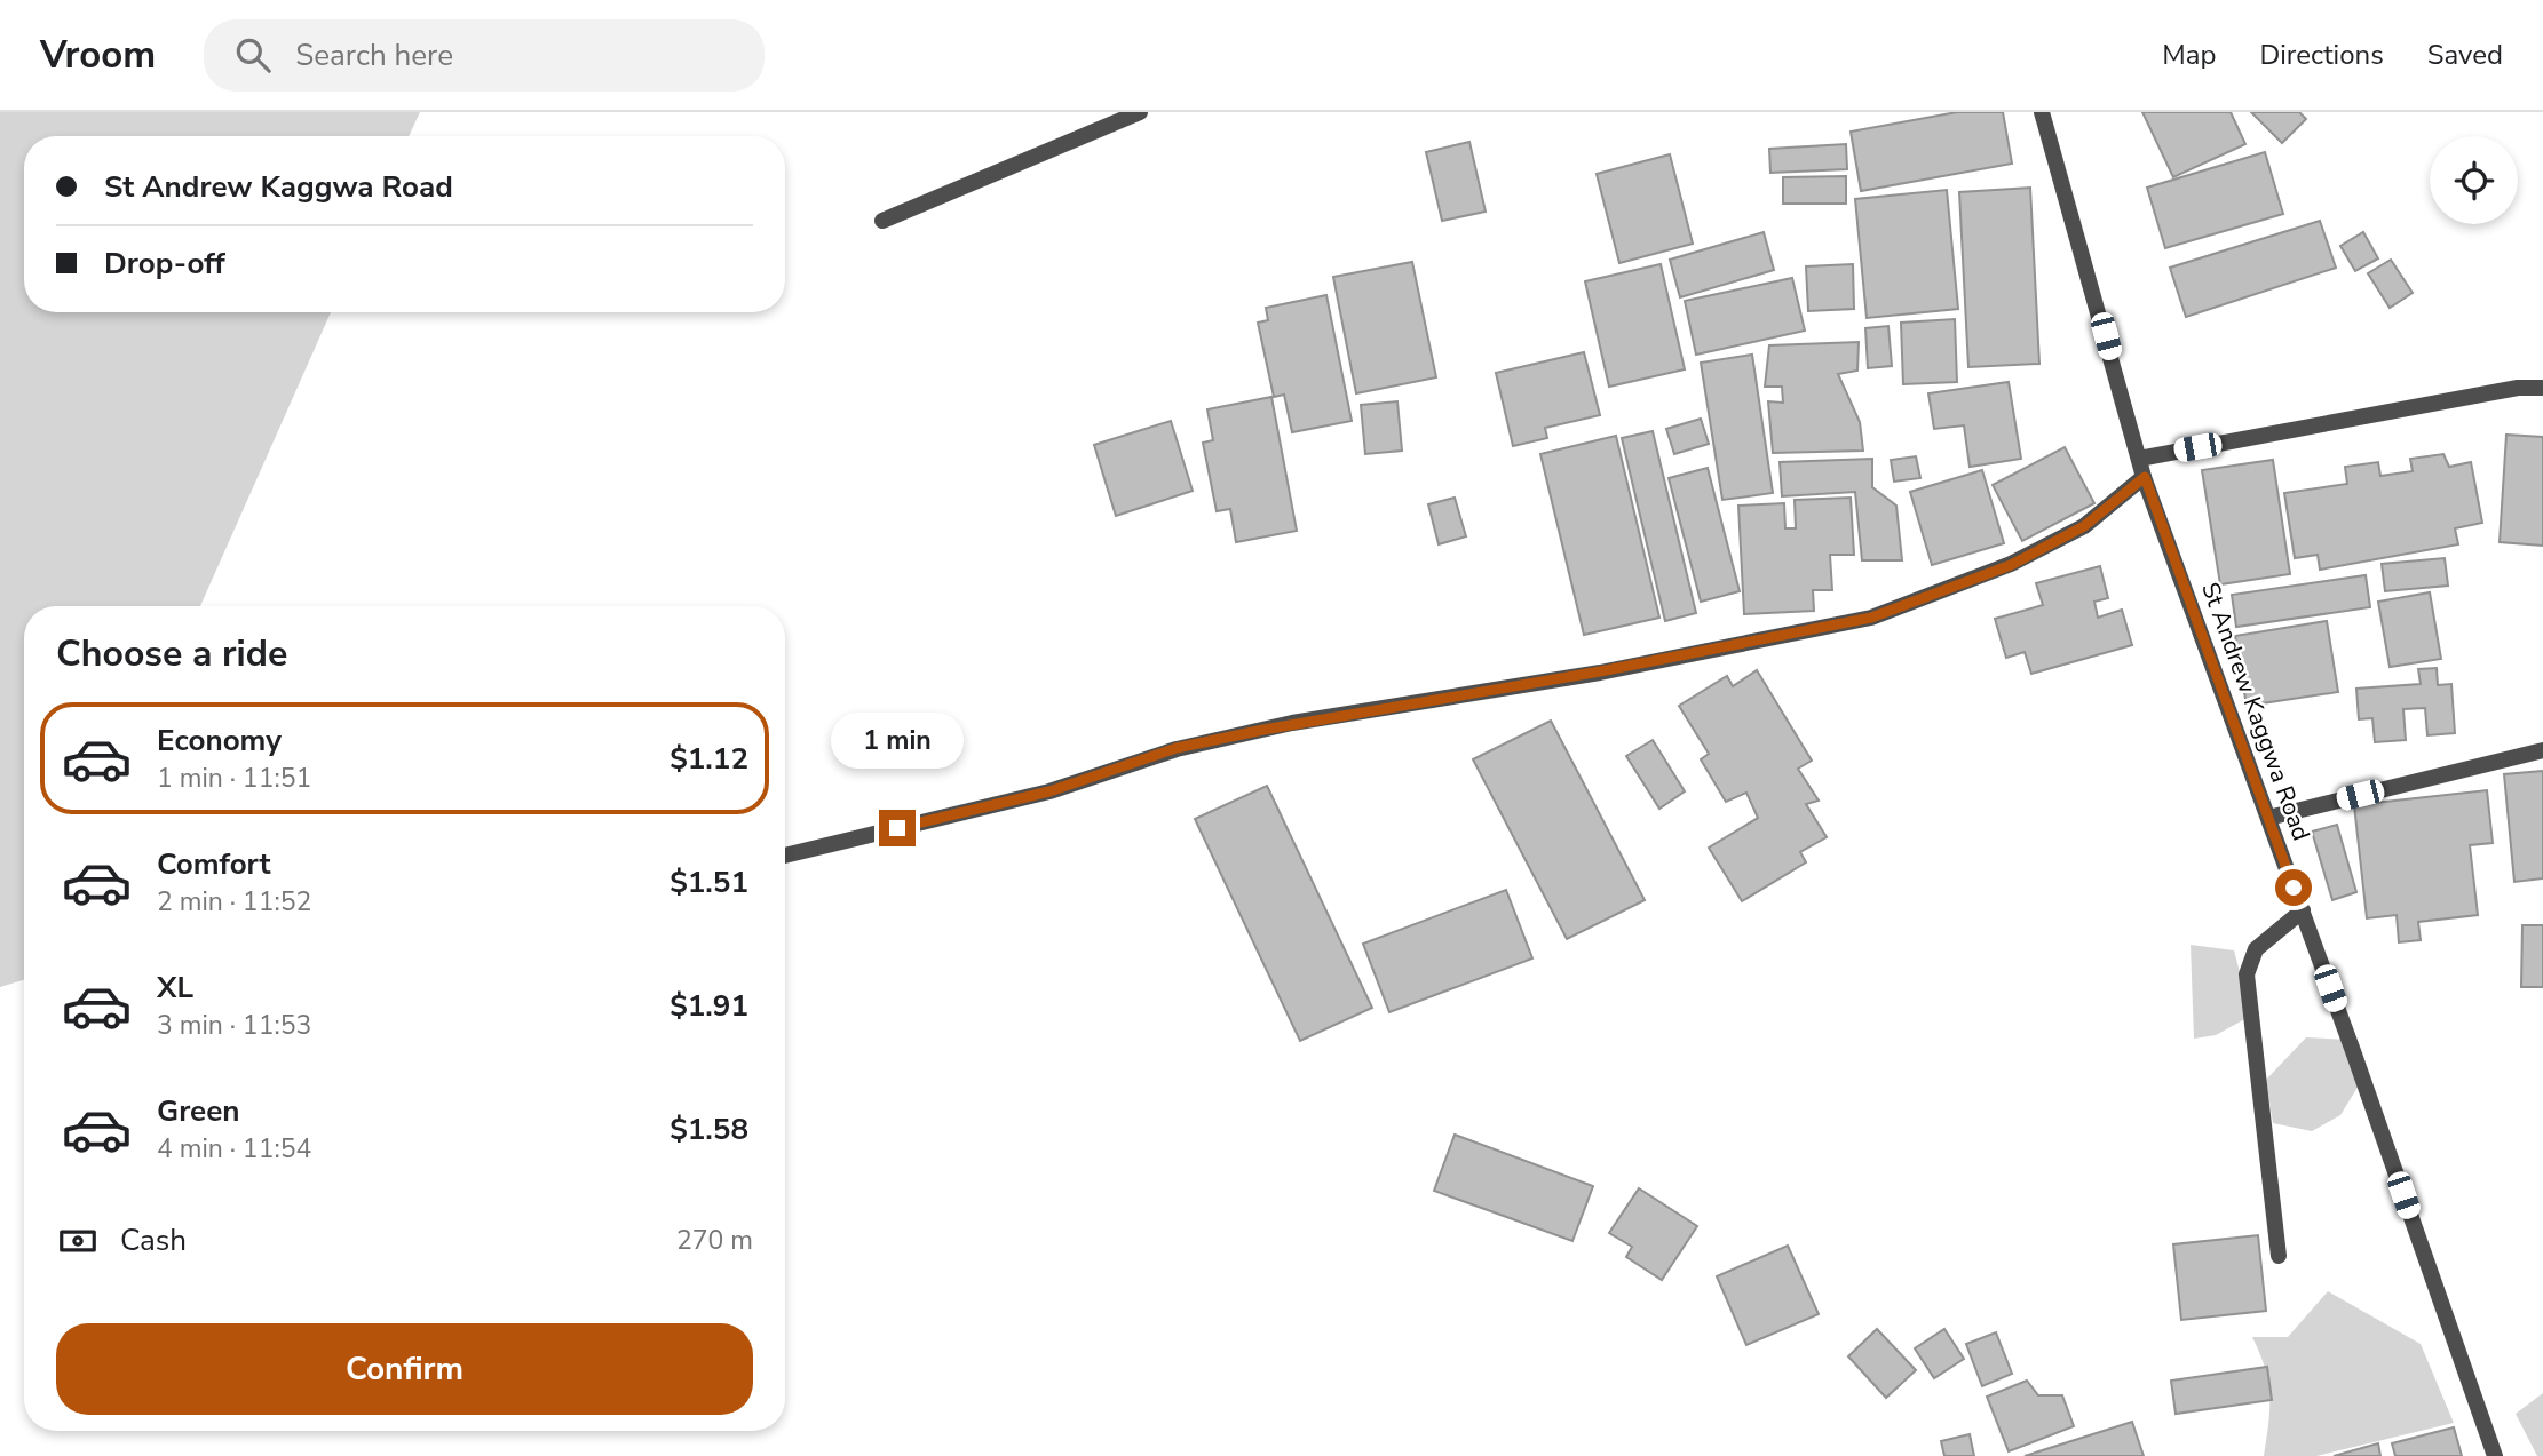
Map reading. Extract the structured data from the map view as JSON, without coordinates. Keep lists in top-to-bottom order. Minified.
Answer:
{"streets":{"street":["St Andrew Kaggwa Road"]},"page":{"header":"Vroom","search":"Search here","nav":["Map","Directions","Saved"],"banner":["St Andrew Kaggwa Road","Drop-off"],"heading":"Choose a ride","list":[{"name":"Economy","note":"1 min · 11:51","value":"$1.12"},{"name":"Comfort","note":"2 min · 11:52","value":"$1.51"},{"name":"XL","note":"3 min · 11:53","value":"$1.91"},{"name":"Green","note":"4 min · 11:54","value":"$1.58"}],"bubble":"1 min","pay":["Cash","270 m"],"buttons":"Confirm"}}
